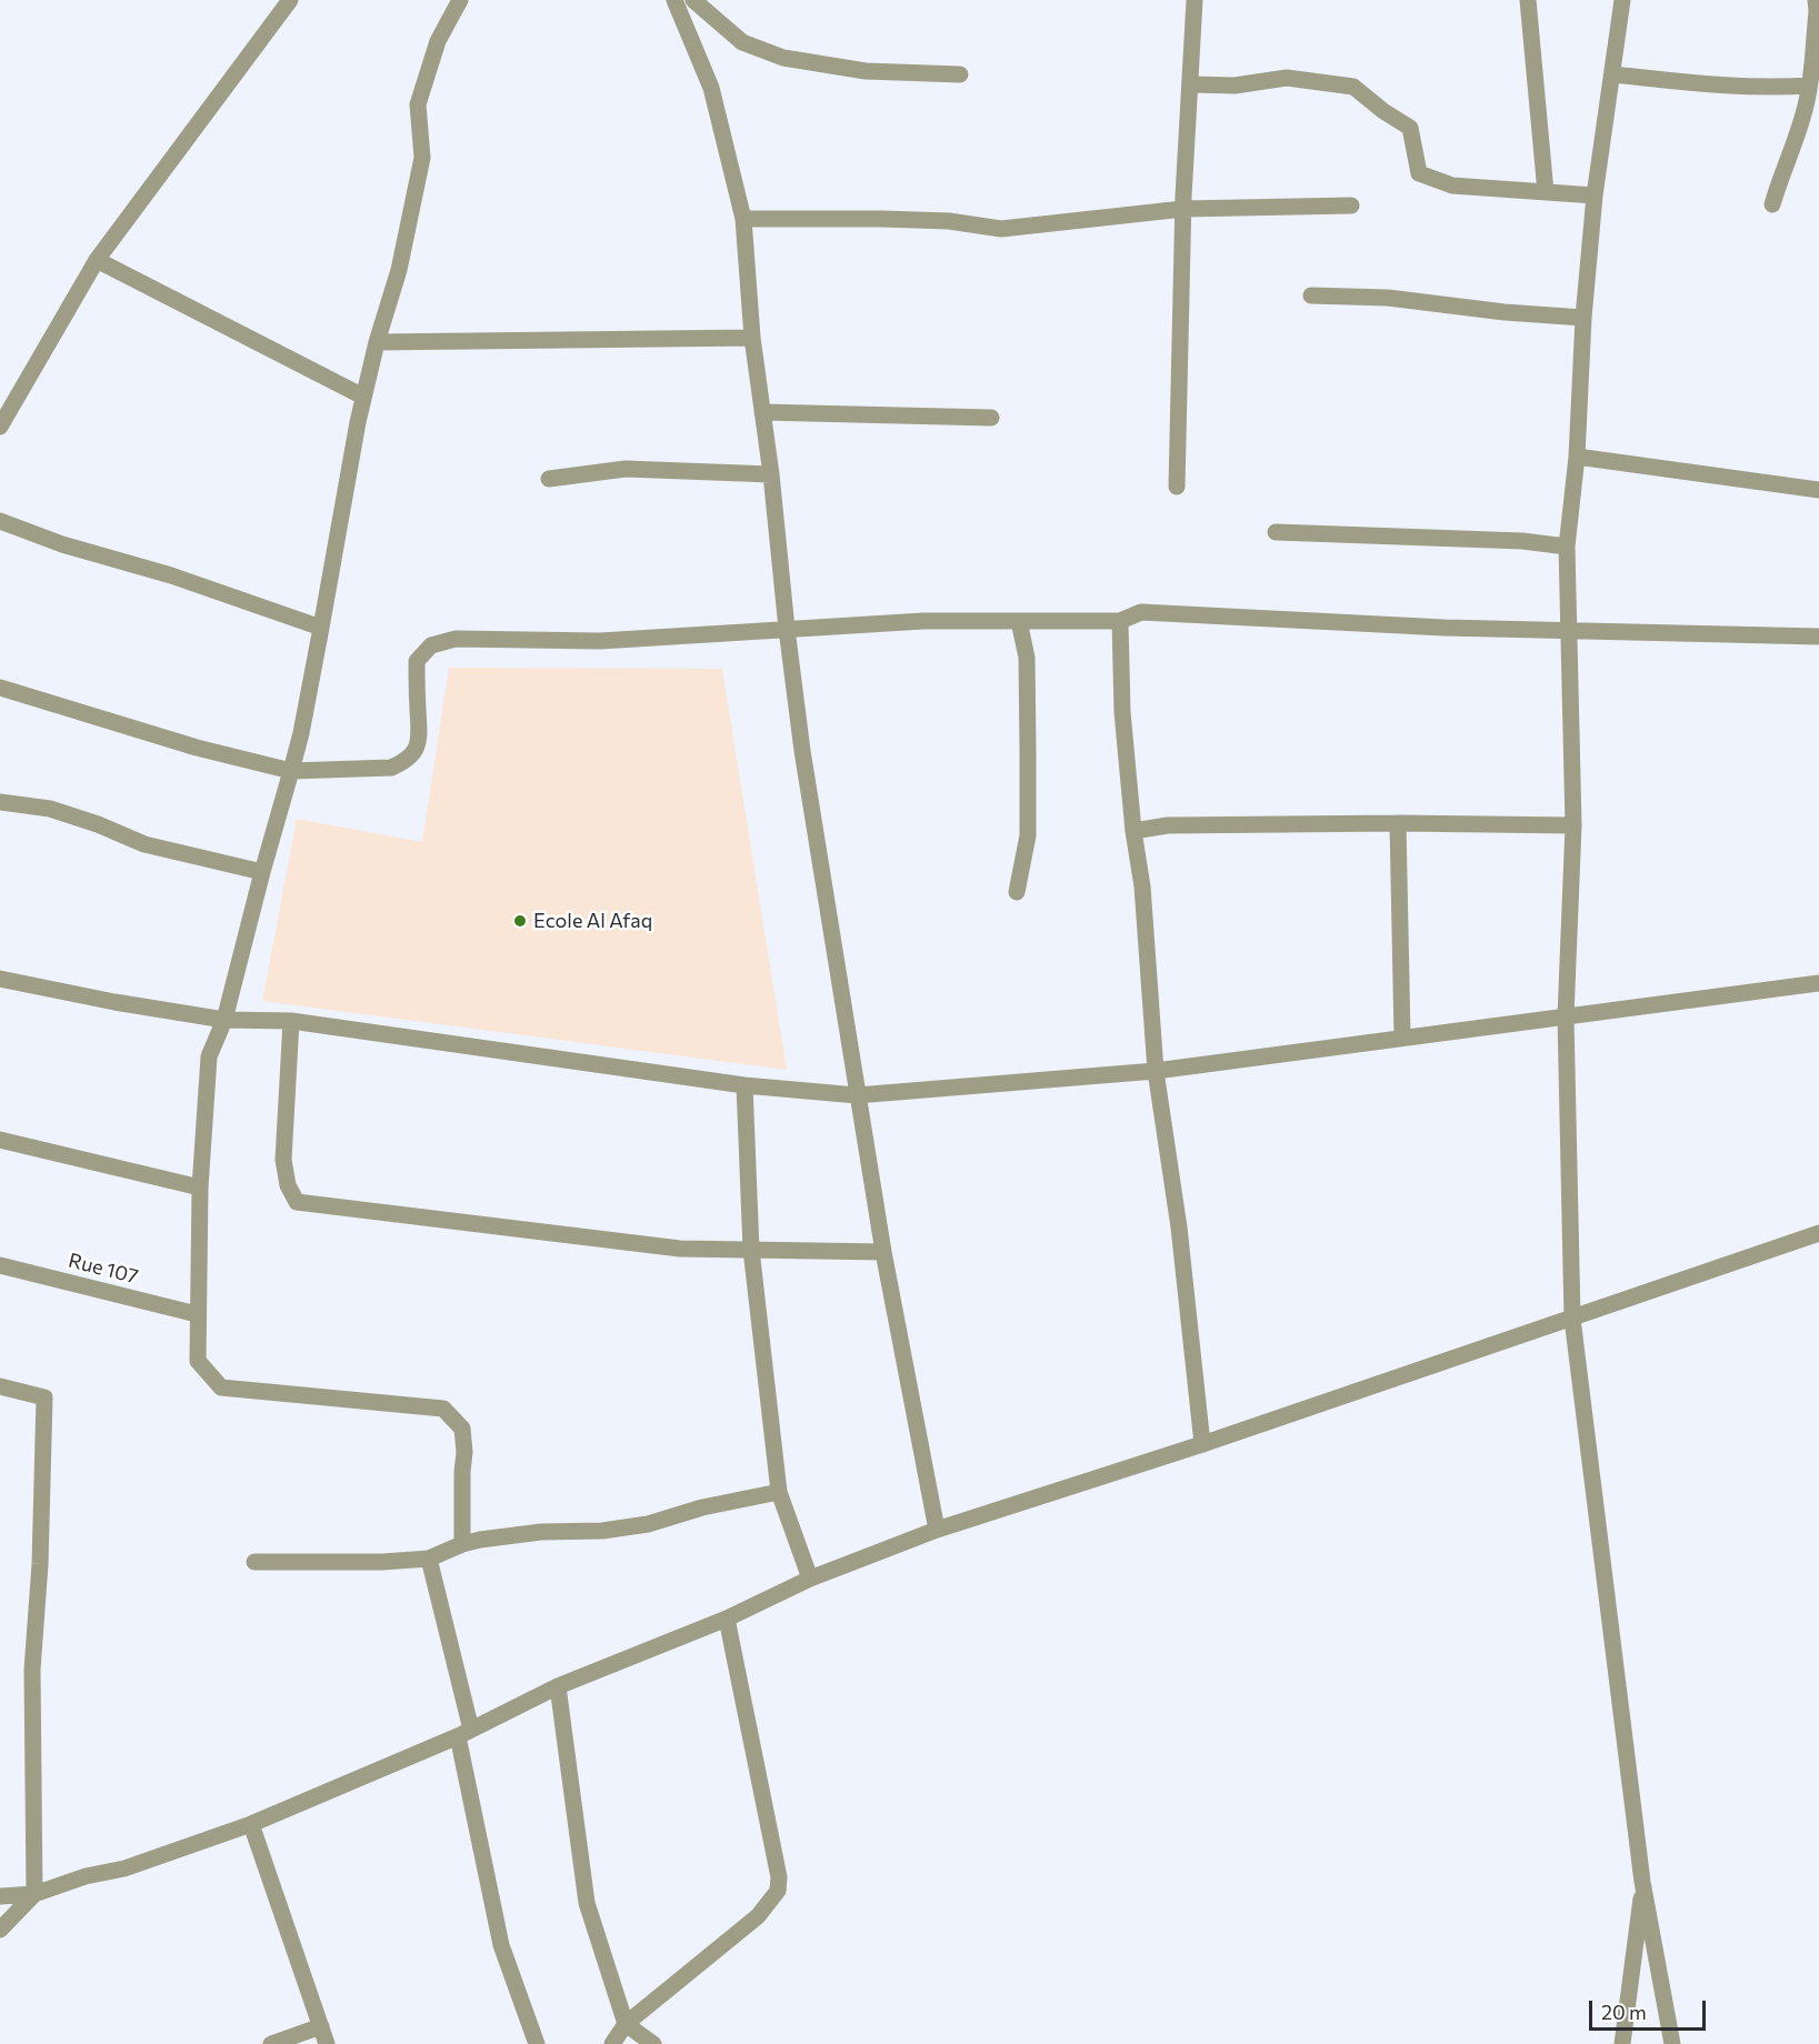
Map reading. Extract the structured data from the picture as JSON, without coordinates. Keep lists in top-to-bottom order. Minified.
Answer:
{"streets":{"street":["Rue 107"]},"places":["Ecole Al Afaq"],"scale_bar":"20 m"}
